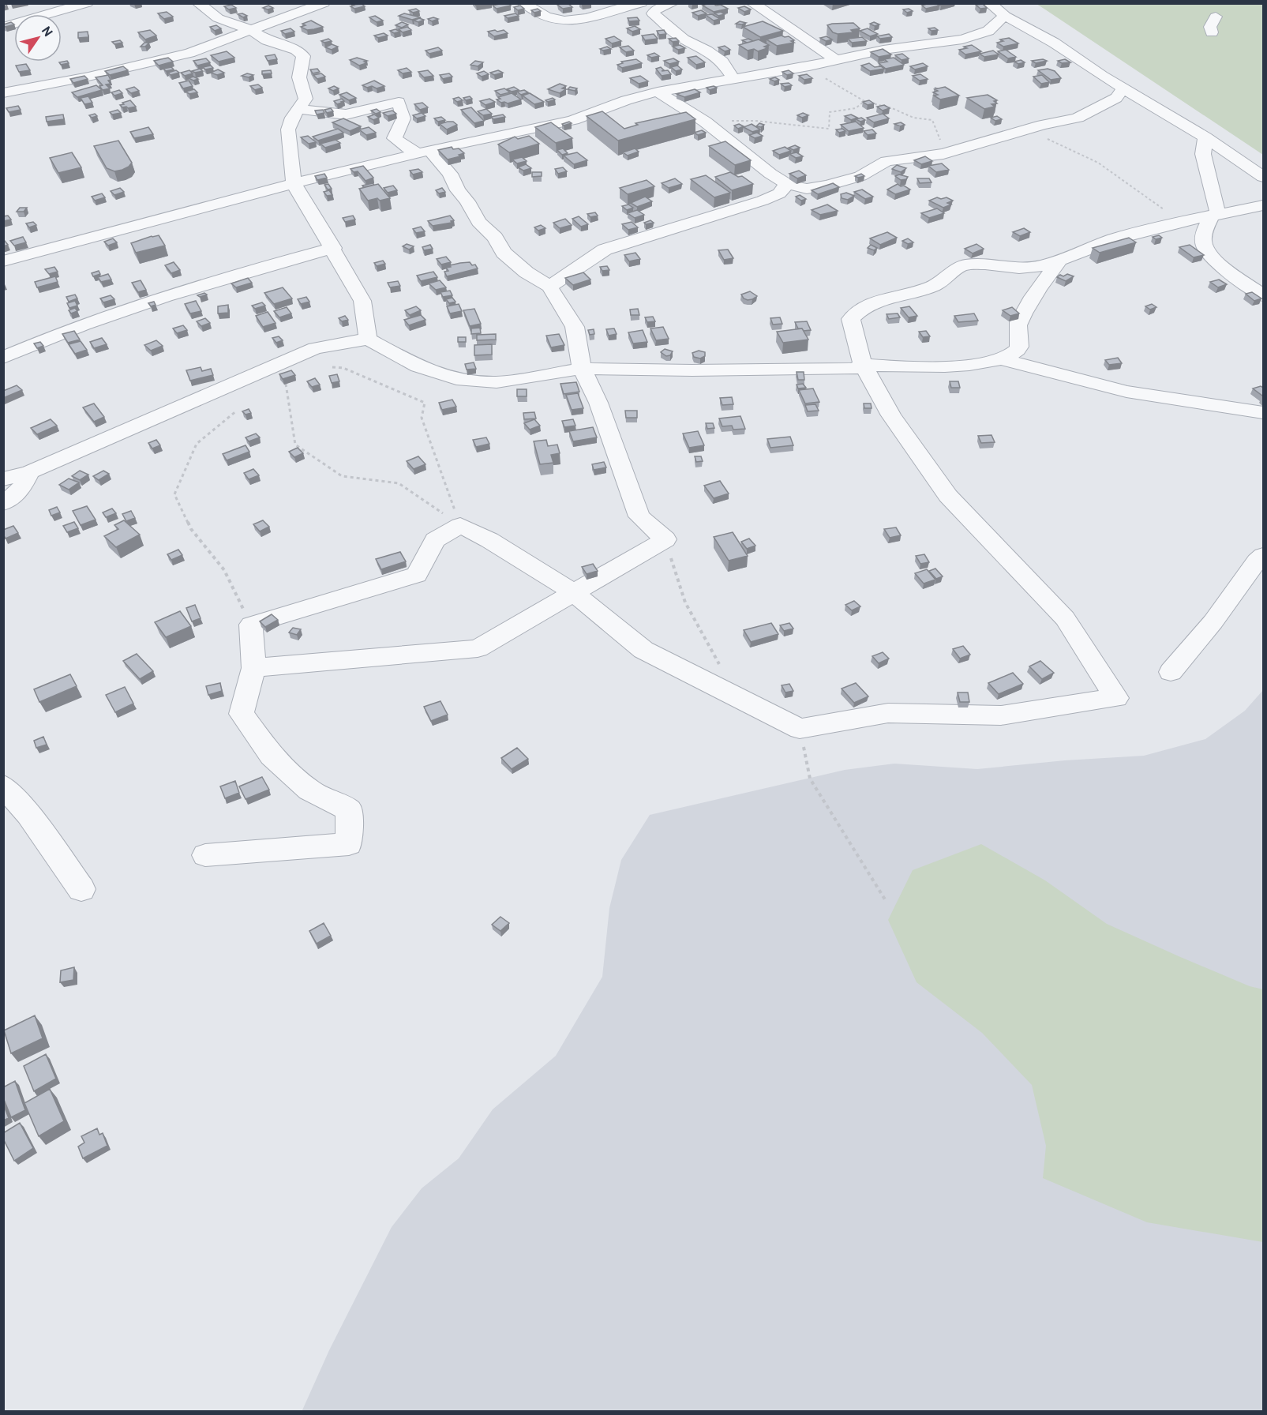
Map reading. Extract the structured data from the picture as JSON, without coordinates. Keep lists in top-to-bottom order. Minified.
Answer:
{"north":"top right"}
